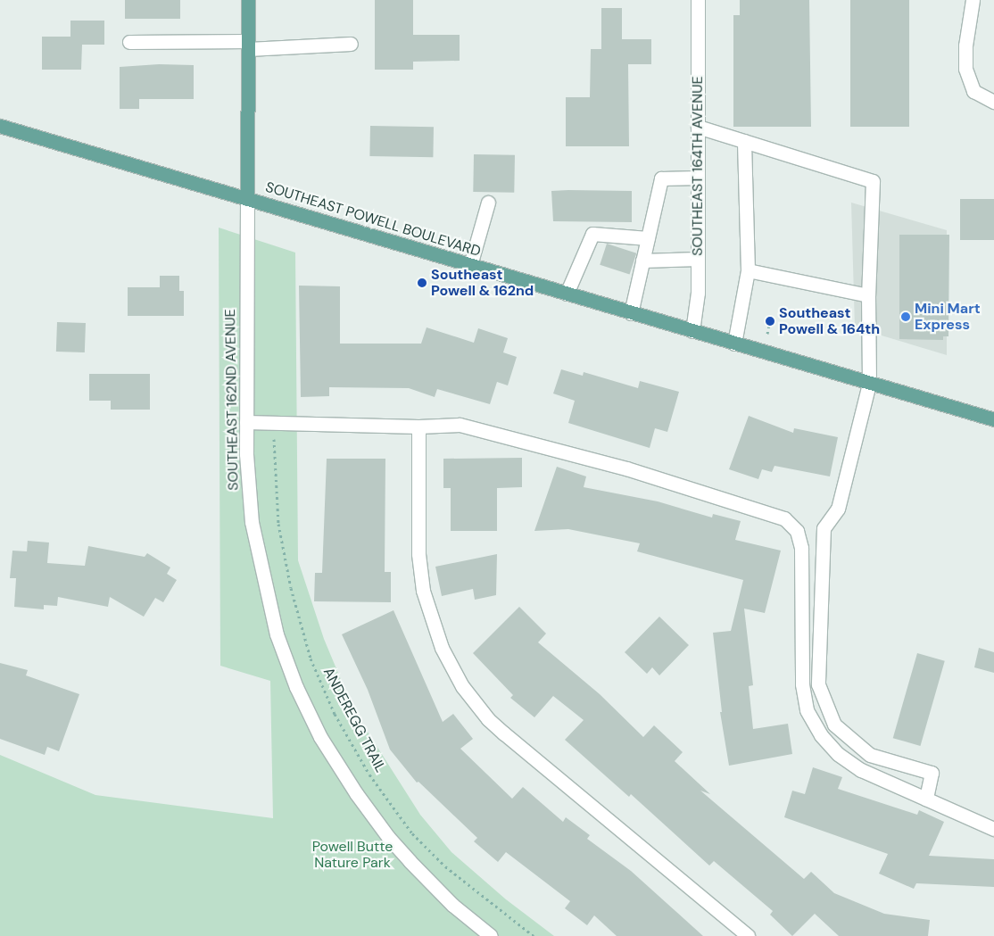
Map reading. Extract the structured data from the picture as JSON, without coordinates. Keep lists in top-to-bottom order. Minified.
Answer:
{"streets":{"main road":["SOUTHEAST POWELL BOULEVARD","SOUTHEAST 162ND AVENUE"],"street":["SOUTHEAST 164TH AVENUE"],"path":["ANDEREGG TRAIL"]},"crossings":[["SOUTHEAST 164TH AVENUE","SOUTHEAST POWELL BOULEVARD"],["SOUTHEAST POWELL BOULEVARD","SOUTHEAST 162ND AVENUE"]],"parks":["Powell Butte Nature Park"],"places":["Southeast Powell & 162nd","Mini Mart Express","Southeast Powell & 164th"]}
